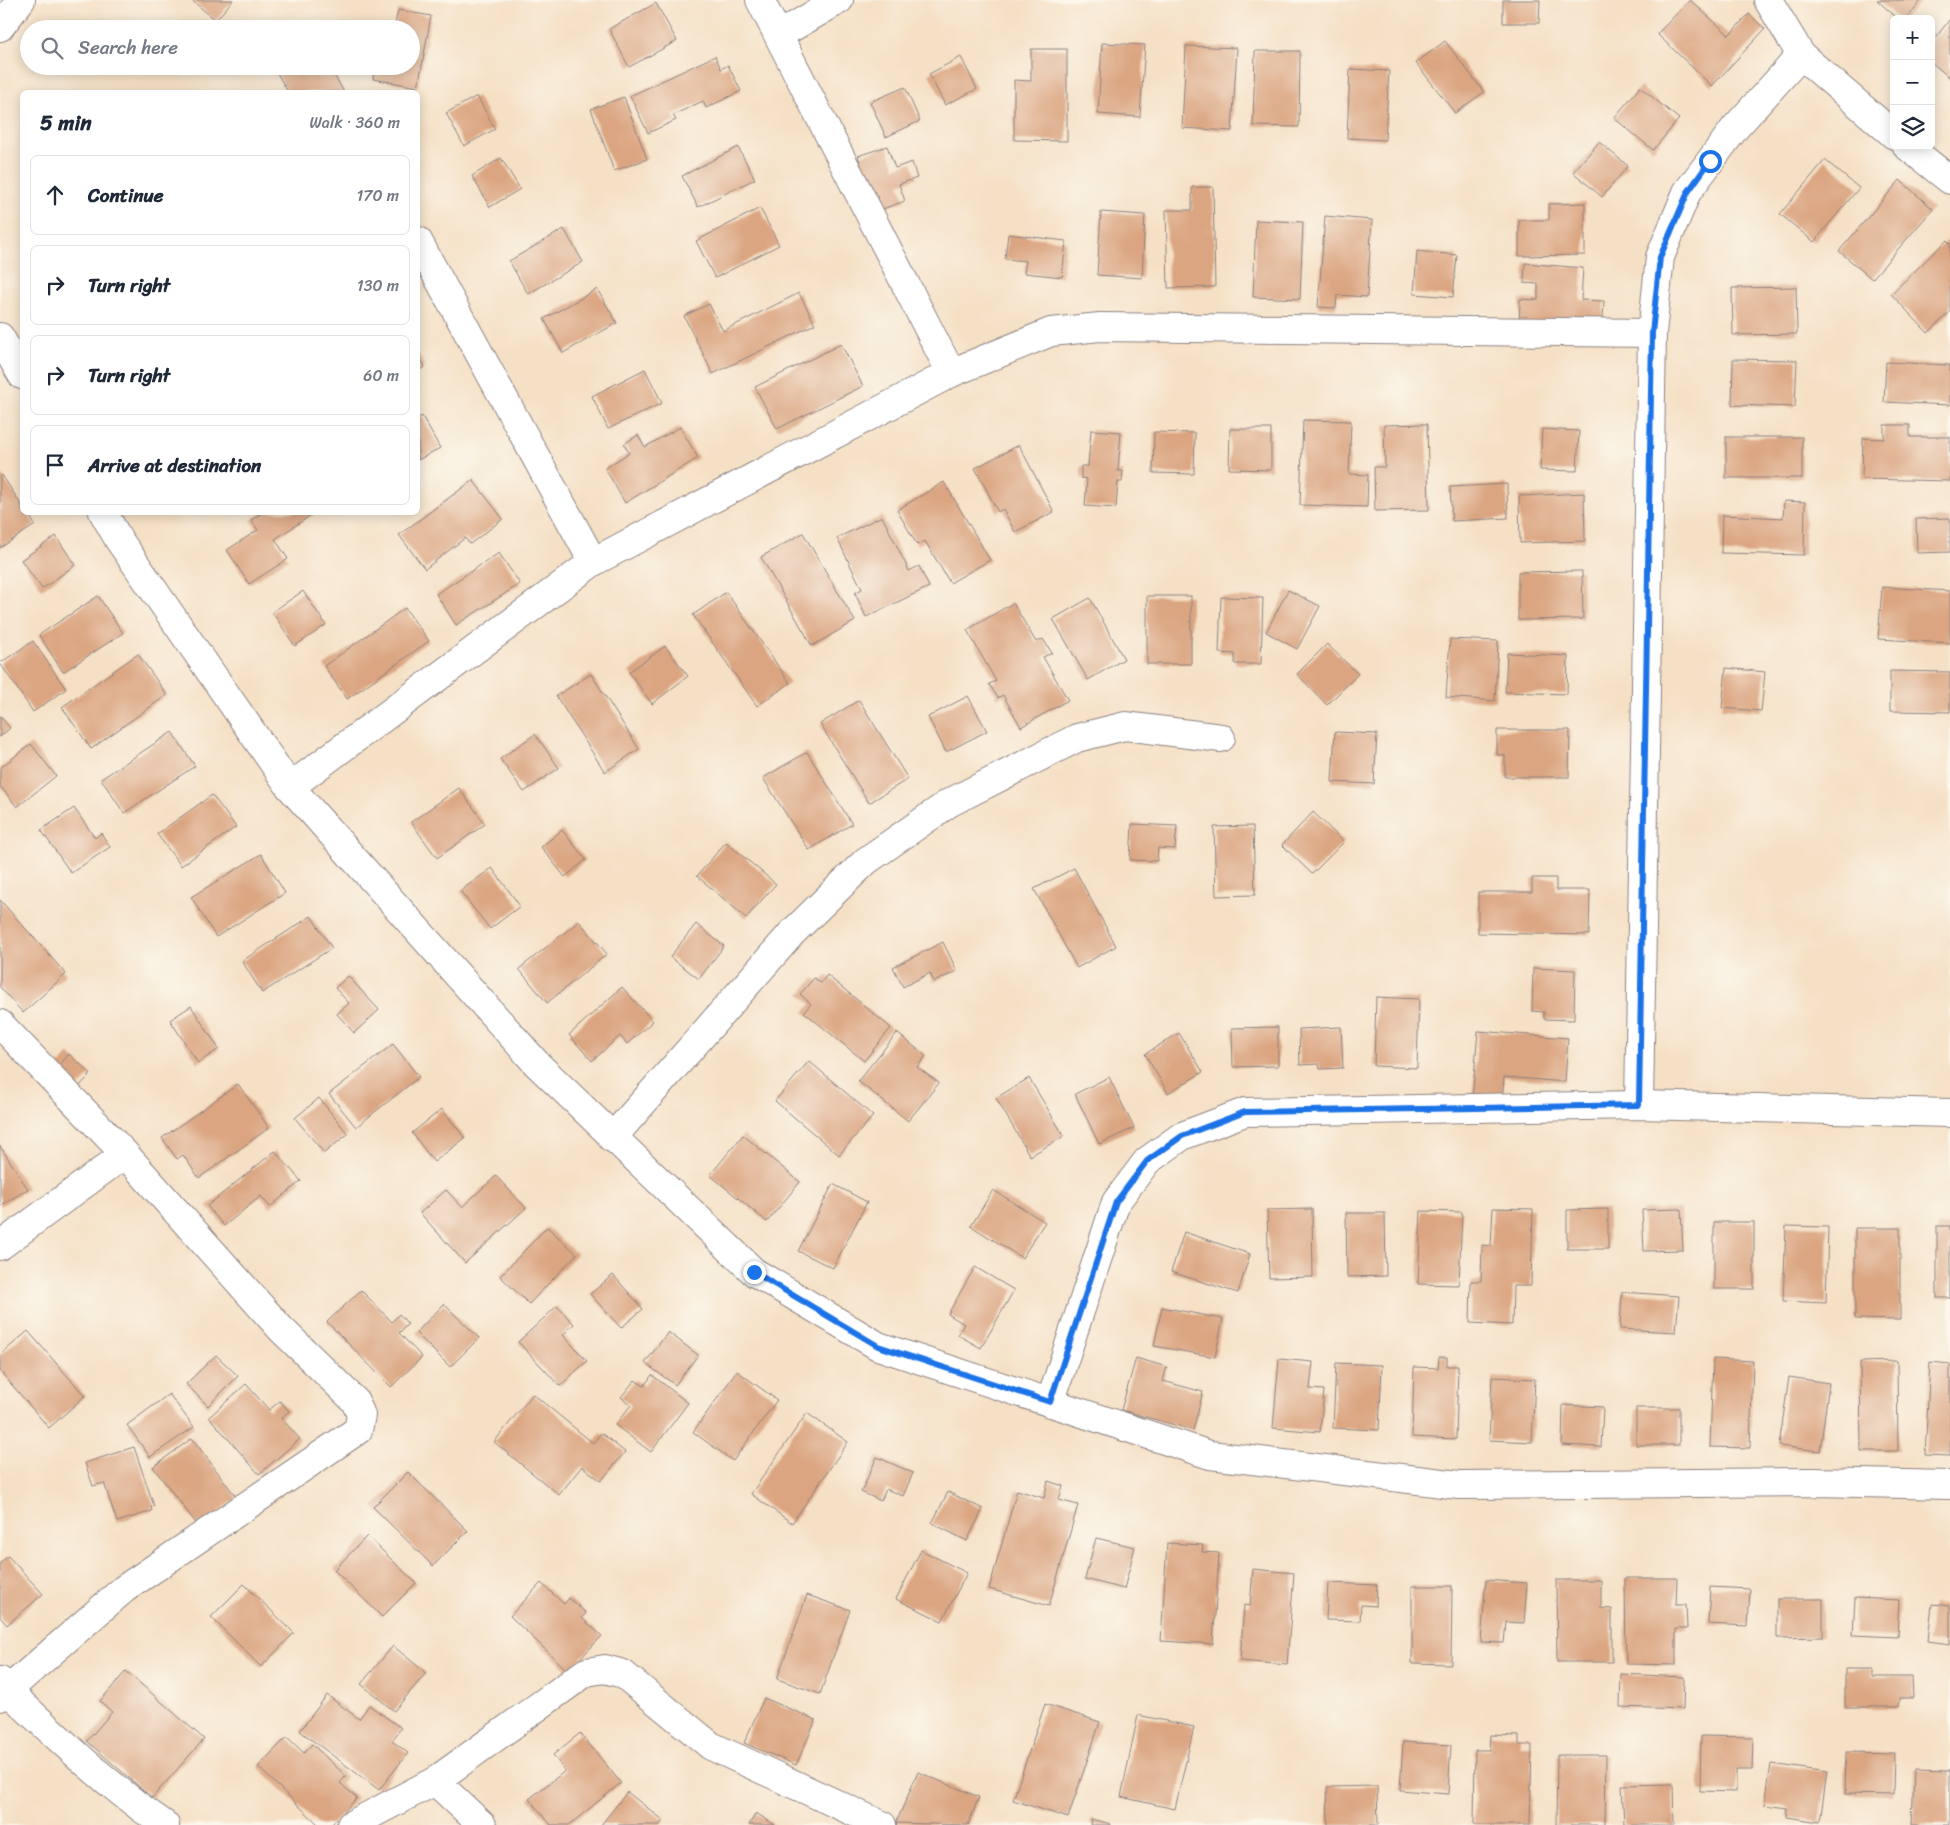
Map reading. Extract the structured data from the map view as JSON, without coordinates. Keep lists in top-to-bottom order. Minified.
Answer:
{"page":{"map_buttons":["+","−"],"search":"Search here","heading":["5 min","Walk · 360 m"],"list":[["Continue","170 m"],["Turn right","130 m"],["Turn right","60 m"],"Arrive at destination"]}}
